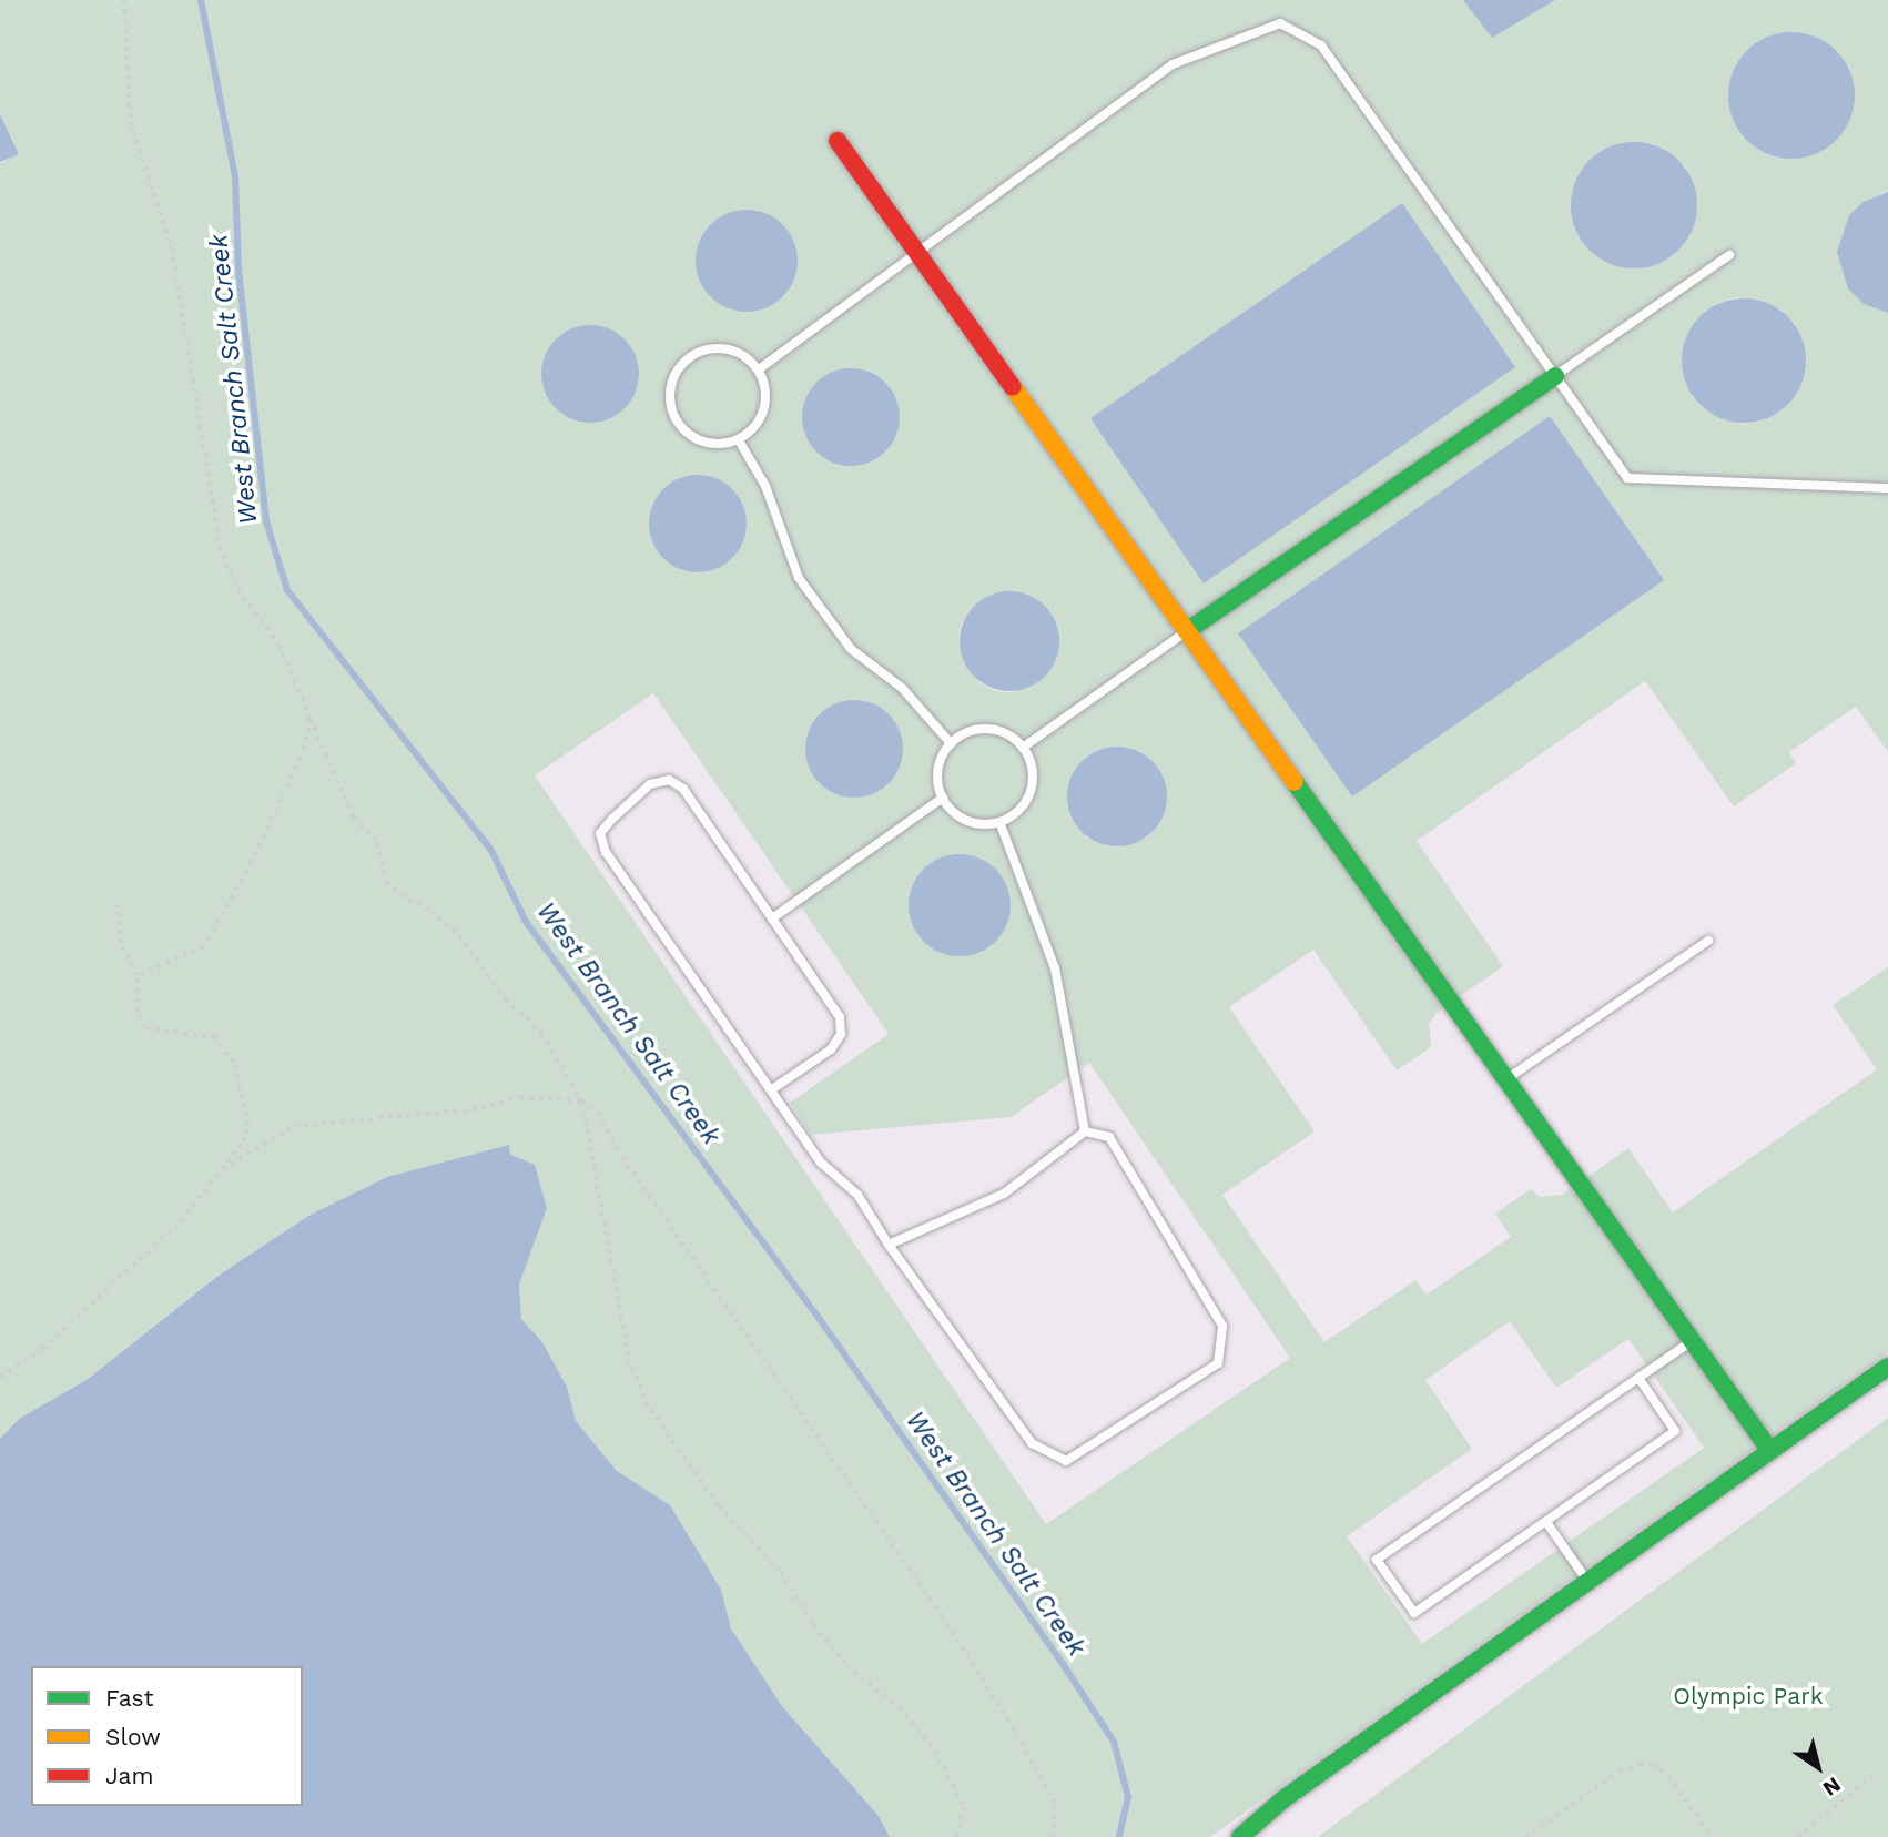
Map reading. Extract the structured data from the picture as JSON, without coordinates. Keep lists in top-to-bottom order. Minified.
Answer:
{"water":["West Branch Salt Creek"],"parks":["Olympic Park"],"legend":["Fast","Slow","Jam"],"north":"bottom right"}
